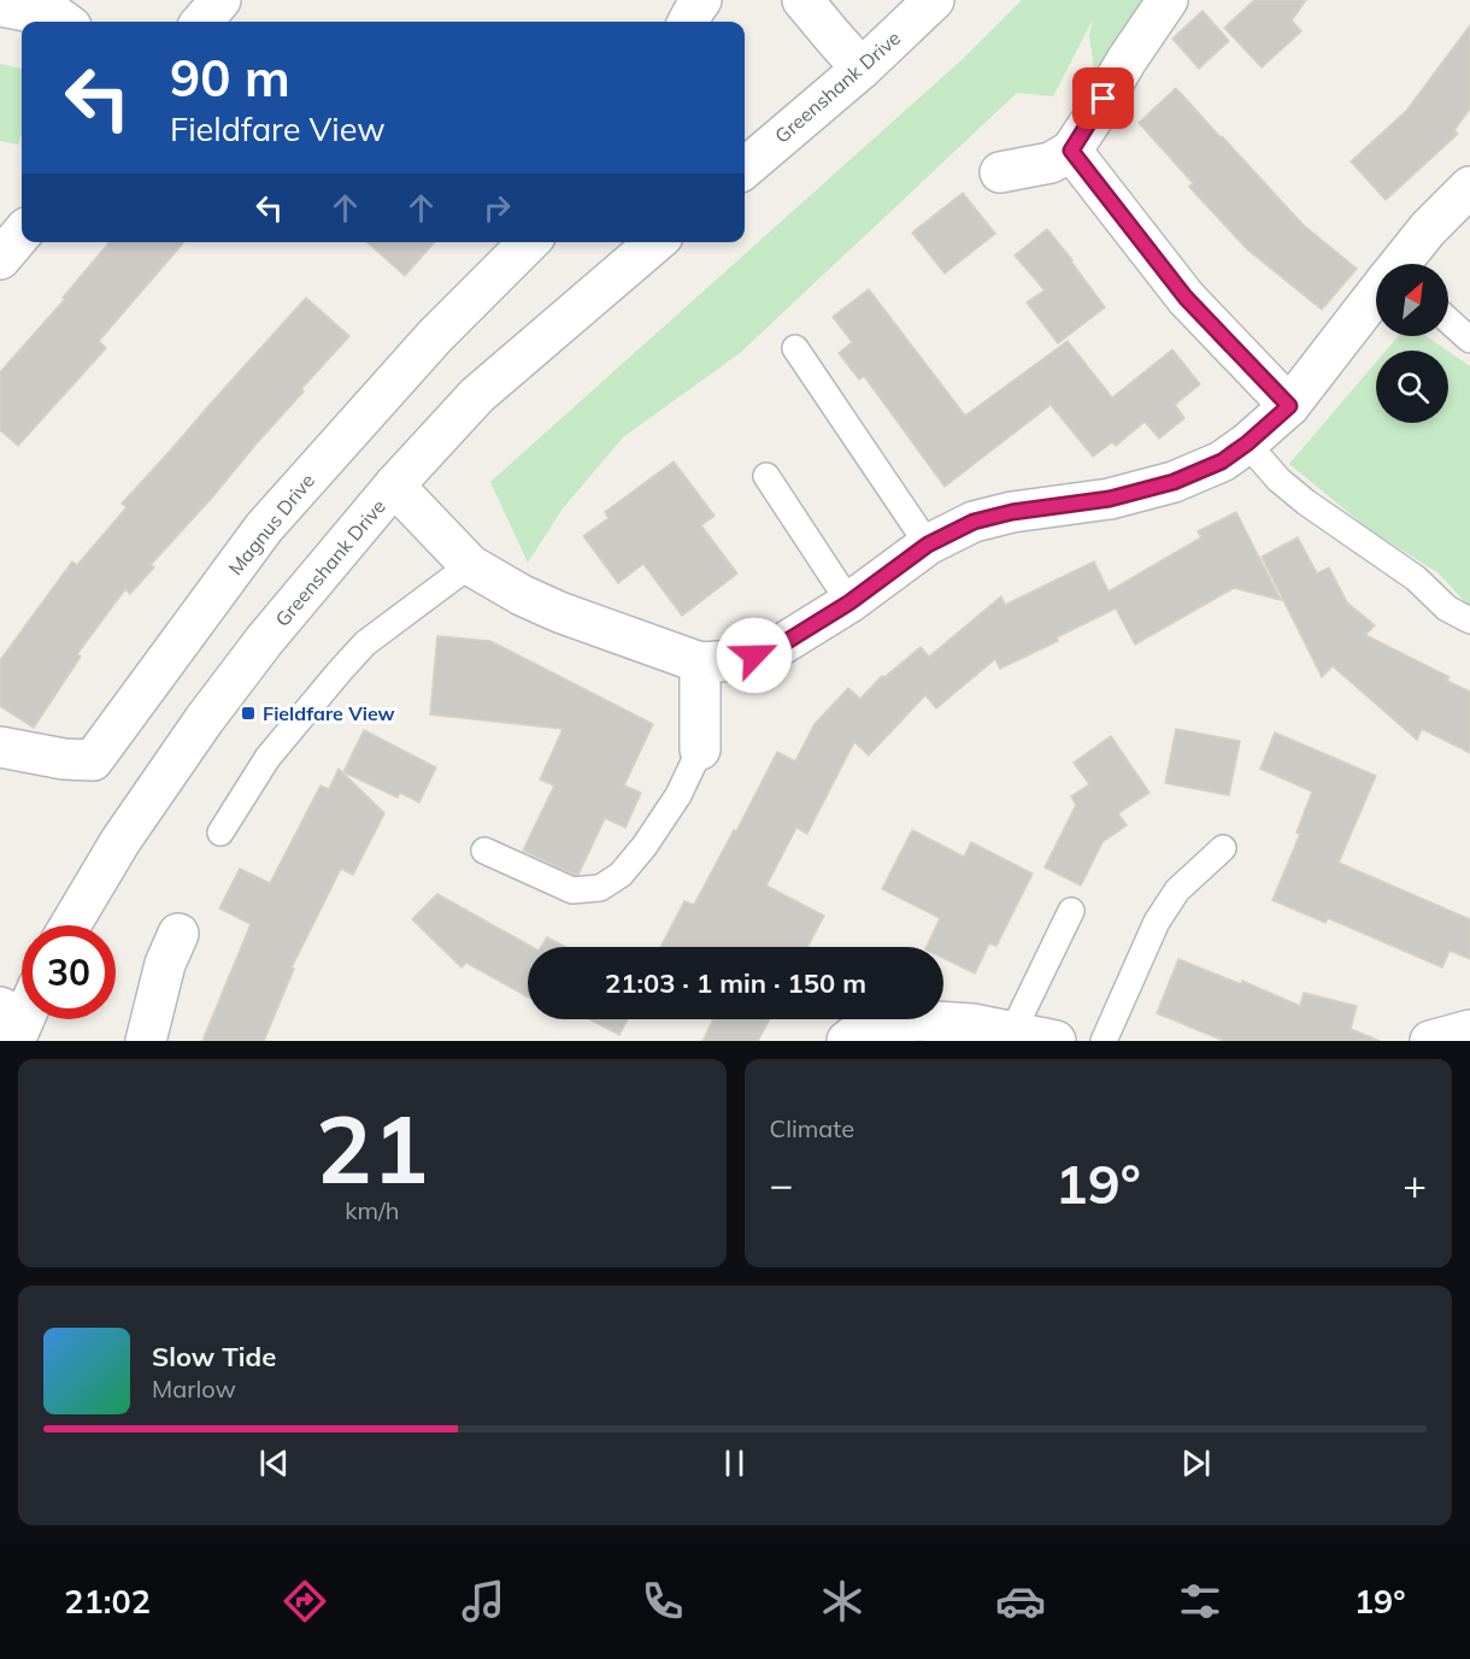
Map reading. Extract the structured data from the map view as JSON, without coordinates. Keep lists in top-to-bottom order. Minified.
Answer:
{"streets":{"street":["Greenshank Drive","Magnus Drive"]},"places":{"transit":["Fieldfare View"]},"north":"top right","page":{"turn":["90 m","Fieldfare View"],"limit":"30","trip":"21:03 · 1 min · 150 m","tile":[["21","km/h"],"Climate"],"heat":["−","19°","+"],"song":["Slow Tide","Marlow"],"tabs":["21:02","19°"]}}
